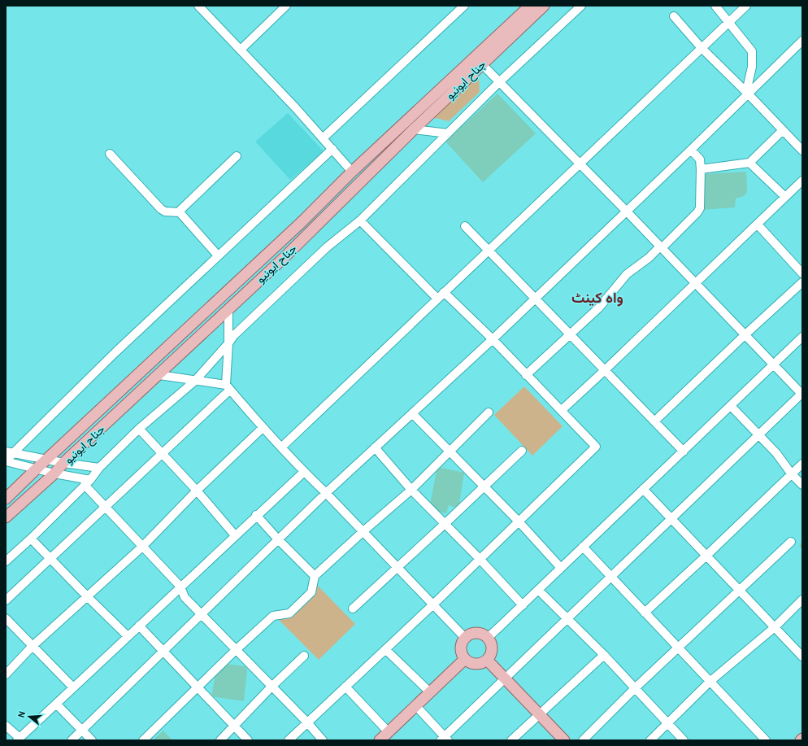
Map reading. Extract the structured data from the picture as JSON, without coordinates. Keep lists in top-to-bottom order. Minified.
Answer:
{"streets":{"main road":["جناح ایونیو"]},"districts":["واہ کینٹ"],"north":"left"}
